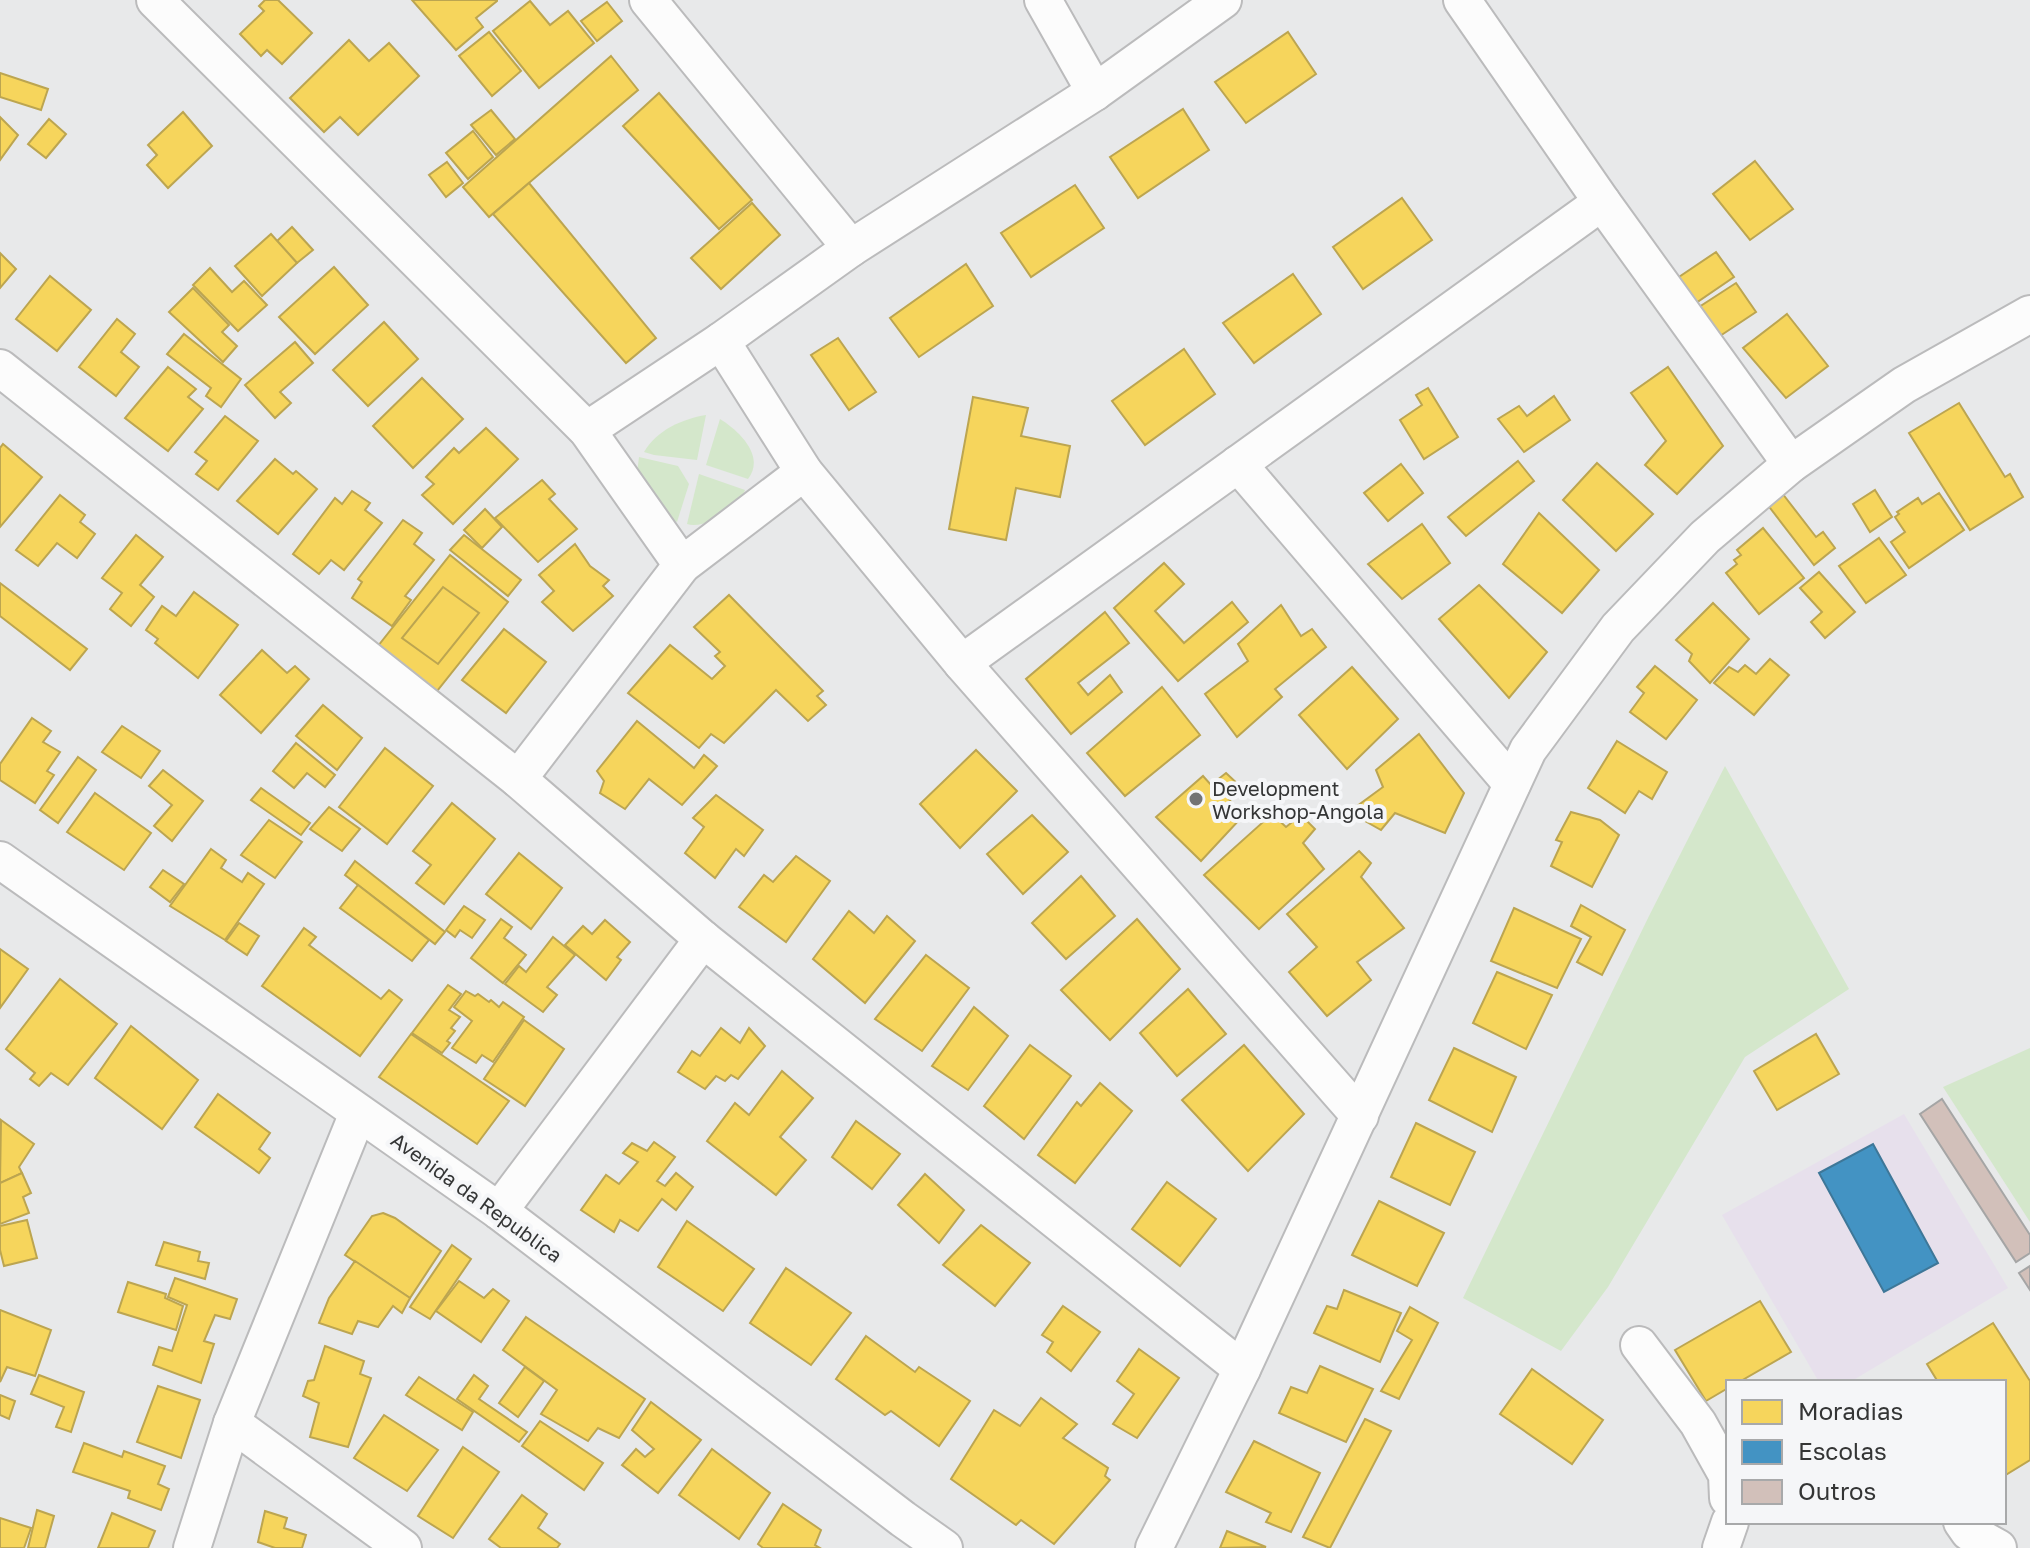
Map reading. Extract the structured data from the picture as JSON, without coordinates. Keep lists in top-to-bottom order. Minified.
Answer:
{"streets":{"street":["Avenida da Republica"]},"places":["Development Workshop-Angola"],"legend":["Moradias","Escolas","Outros"]}
